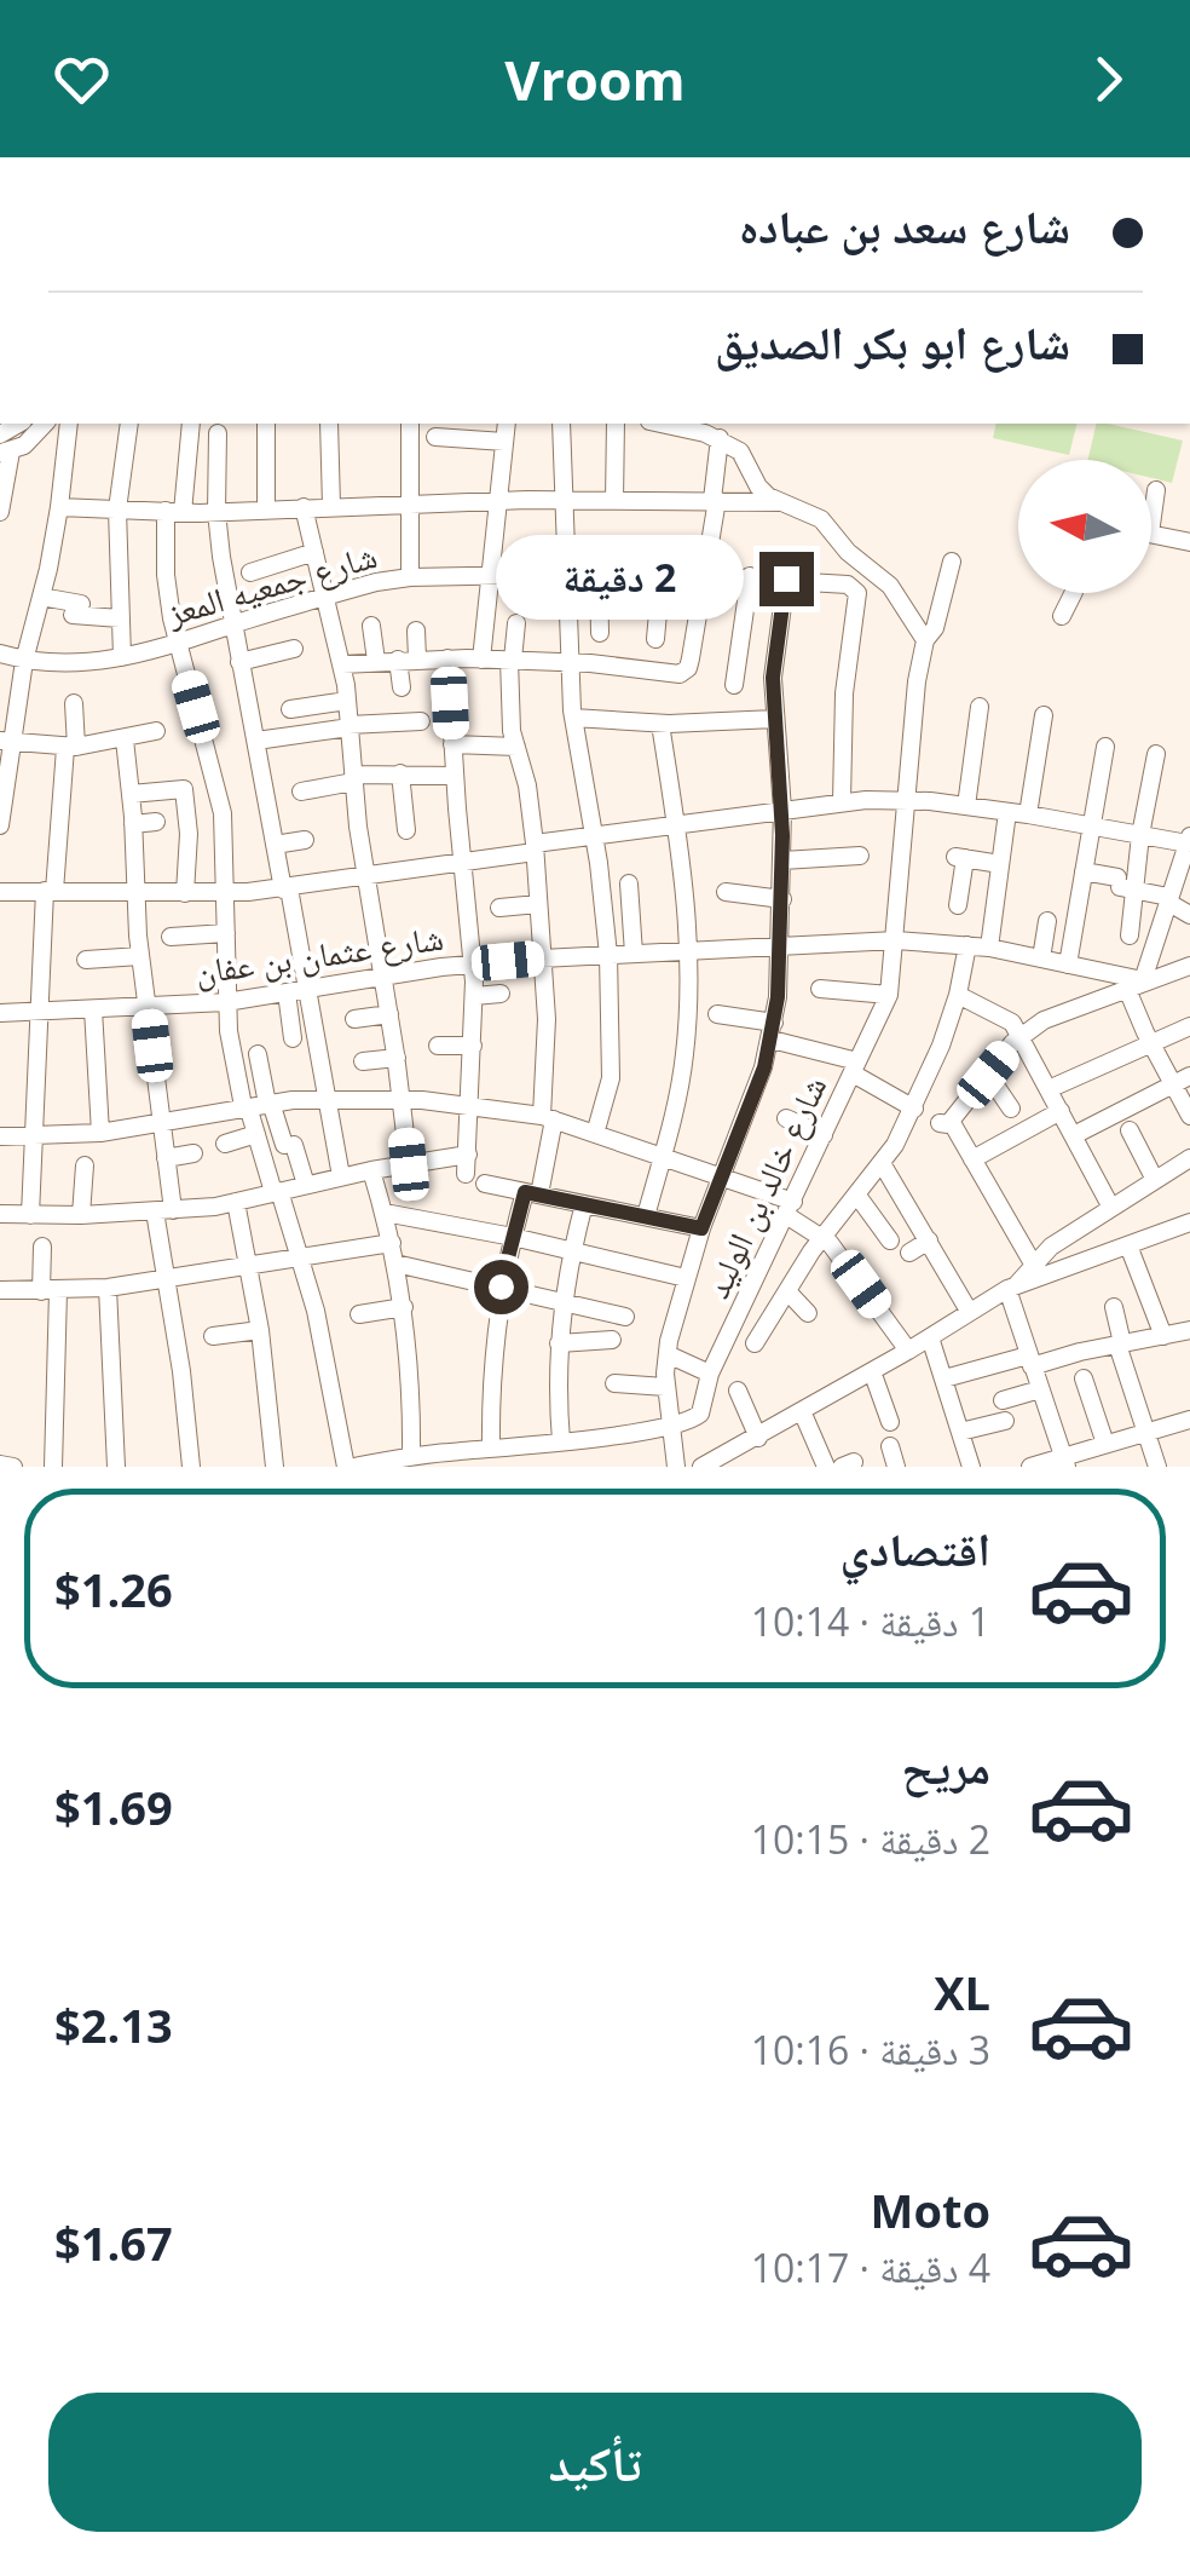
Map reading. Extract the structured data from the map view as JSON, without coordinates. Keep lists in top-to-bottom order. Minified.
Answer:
{"streets":{"street":["شارع جمعيه المعز","شارع عثمان بن عفان","شارع خالد بن الوليد"]},"crossings":[["شارع عثمان بن عفان","شارع خالد بن الوليد"]],"north":"left","page":{"header":"Vroom","banner":["شارع سعد بن عباده","شارع ابو بكر الصديق"],"bubble":"2 دقيقة","list":[{"name":"اقتصادي","note":"1 دقيقة · 10:14","value":"$1.26"},{"name":"مريح","note":"2 دقيقة · 10:15","value":"$1.69"},{"name":"XL","note":"3 دقيقة · 10:16","value":"$2.13"},{"name":"Moto","note":"4 دقيقة · 10:17","value":"$1.67"}],"buttons":"تأكيد"}}
